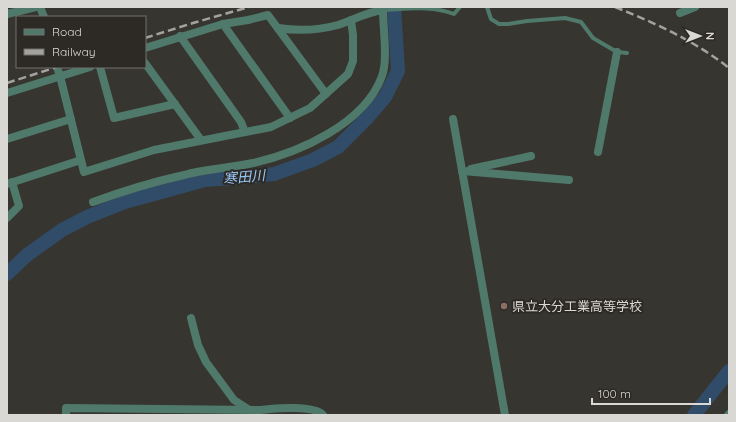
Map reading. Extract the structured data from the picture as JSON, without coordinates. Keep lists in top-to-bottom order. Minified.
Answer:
{"water":["寒田川"],"places":["県立大分工業高等学校"],"legend":["Road","Railway"],"scale_bar":"100 m","north":"right"}
